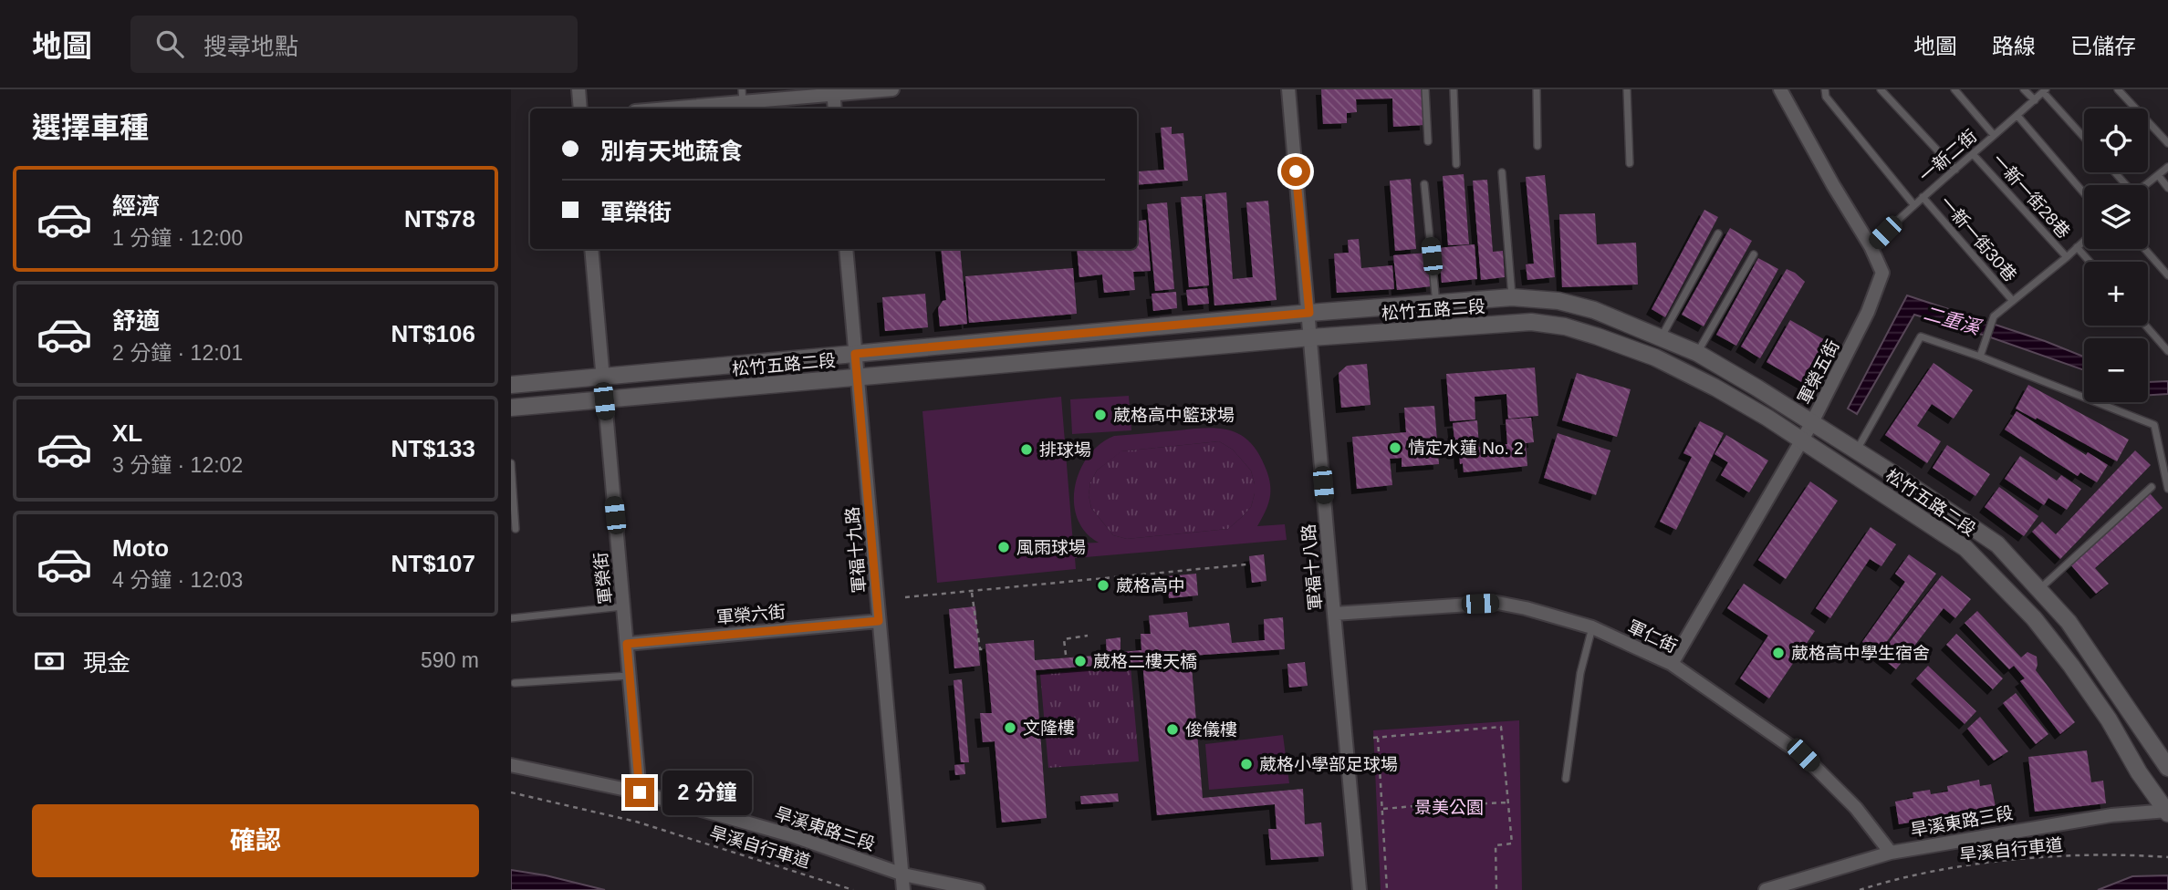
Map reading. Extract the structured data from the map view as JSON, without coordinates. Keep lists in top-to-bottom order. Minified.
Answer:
{"streets":{"street":["松竹五路二段","軍榮五街","軍福十九路","軍福十八路","軍榮街","軍榮六街","軍仁街","旱溪東路三段"],"lane":["一新二街","一新一街28巷","一新一街30巷"],"path":["旱溪自行車道"]},"crossings":[["一新二街","一新一街28巷"],["一新二街","一新一街30巷"],["一新二街","軍榮五街"],["松竹五路二段","軍榮五街"],["松竹五路二段","軍福十九路"],["松竹五路二段","軍福十八路"],["松竹五路二段","軍榮街"],["松竹五路二段","旱溪東路三段"],["軍榮五街","軍仁街"],["軍福十九路","軍榮六街"],["軍福十九路","旱溪東路三段"],["軍福十八路","軍仁街"],["軍榮街","軍榮六街"],["軍榮街","旱溪東路三段"],["軍仁街","旱溪東路三段"]],"water":["二重溪"],"parks":["景美公園"],"places":["葳格高中籃球場","情定水蓮 No. 2","排球場","風雨球場","葳格高中","葳格高中學生宿舍","葳格二樓天橋","文隆樓","俊儀樓","葳格小學部足球場"],"page":{"header":"地圖","search":"搜尋地點","nav":["地圖","路線","已儲存"],"heading":"選擇車種","map_buttons":["+","−"],"banner":["別有天地蔬食","軍榮街"],"list":[{"name":"經濟","note":"1 分鐘 · 12:00","value":"NT$78"},{"name":"舒適","note":"2 分鐘 · 12:01","value":"NT$106"},{"name":"XL","note":"3 分鐘 · 12:02","value":"NT$133"},{"name":"Moto","note":"4 分鐘 · 12:03","value":"NT$107"}],"pay":["現金","590 m"],"bubble":"2 分鐘","buttons":"確認"}}
